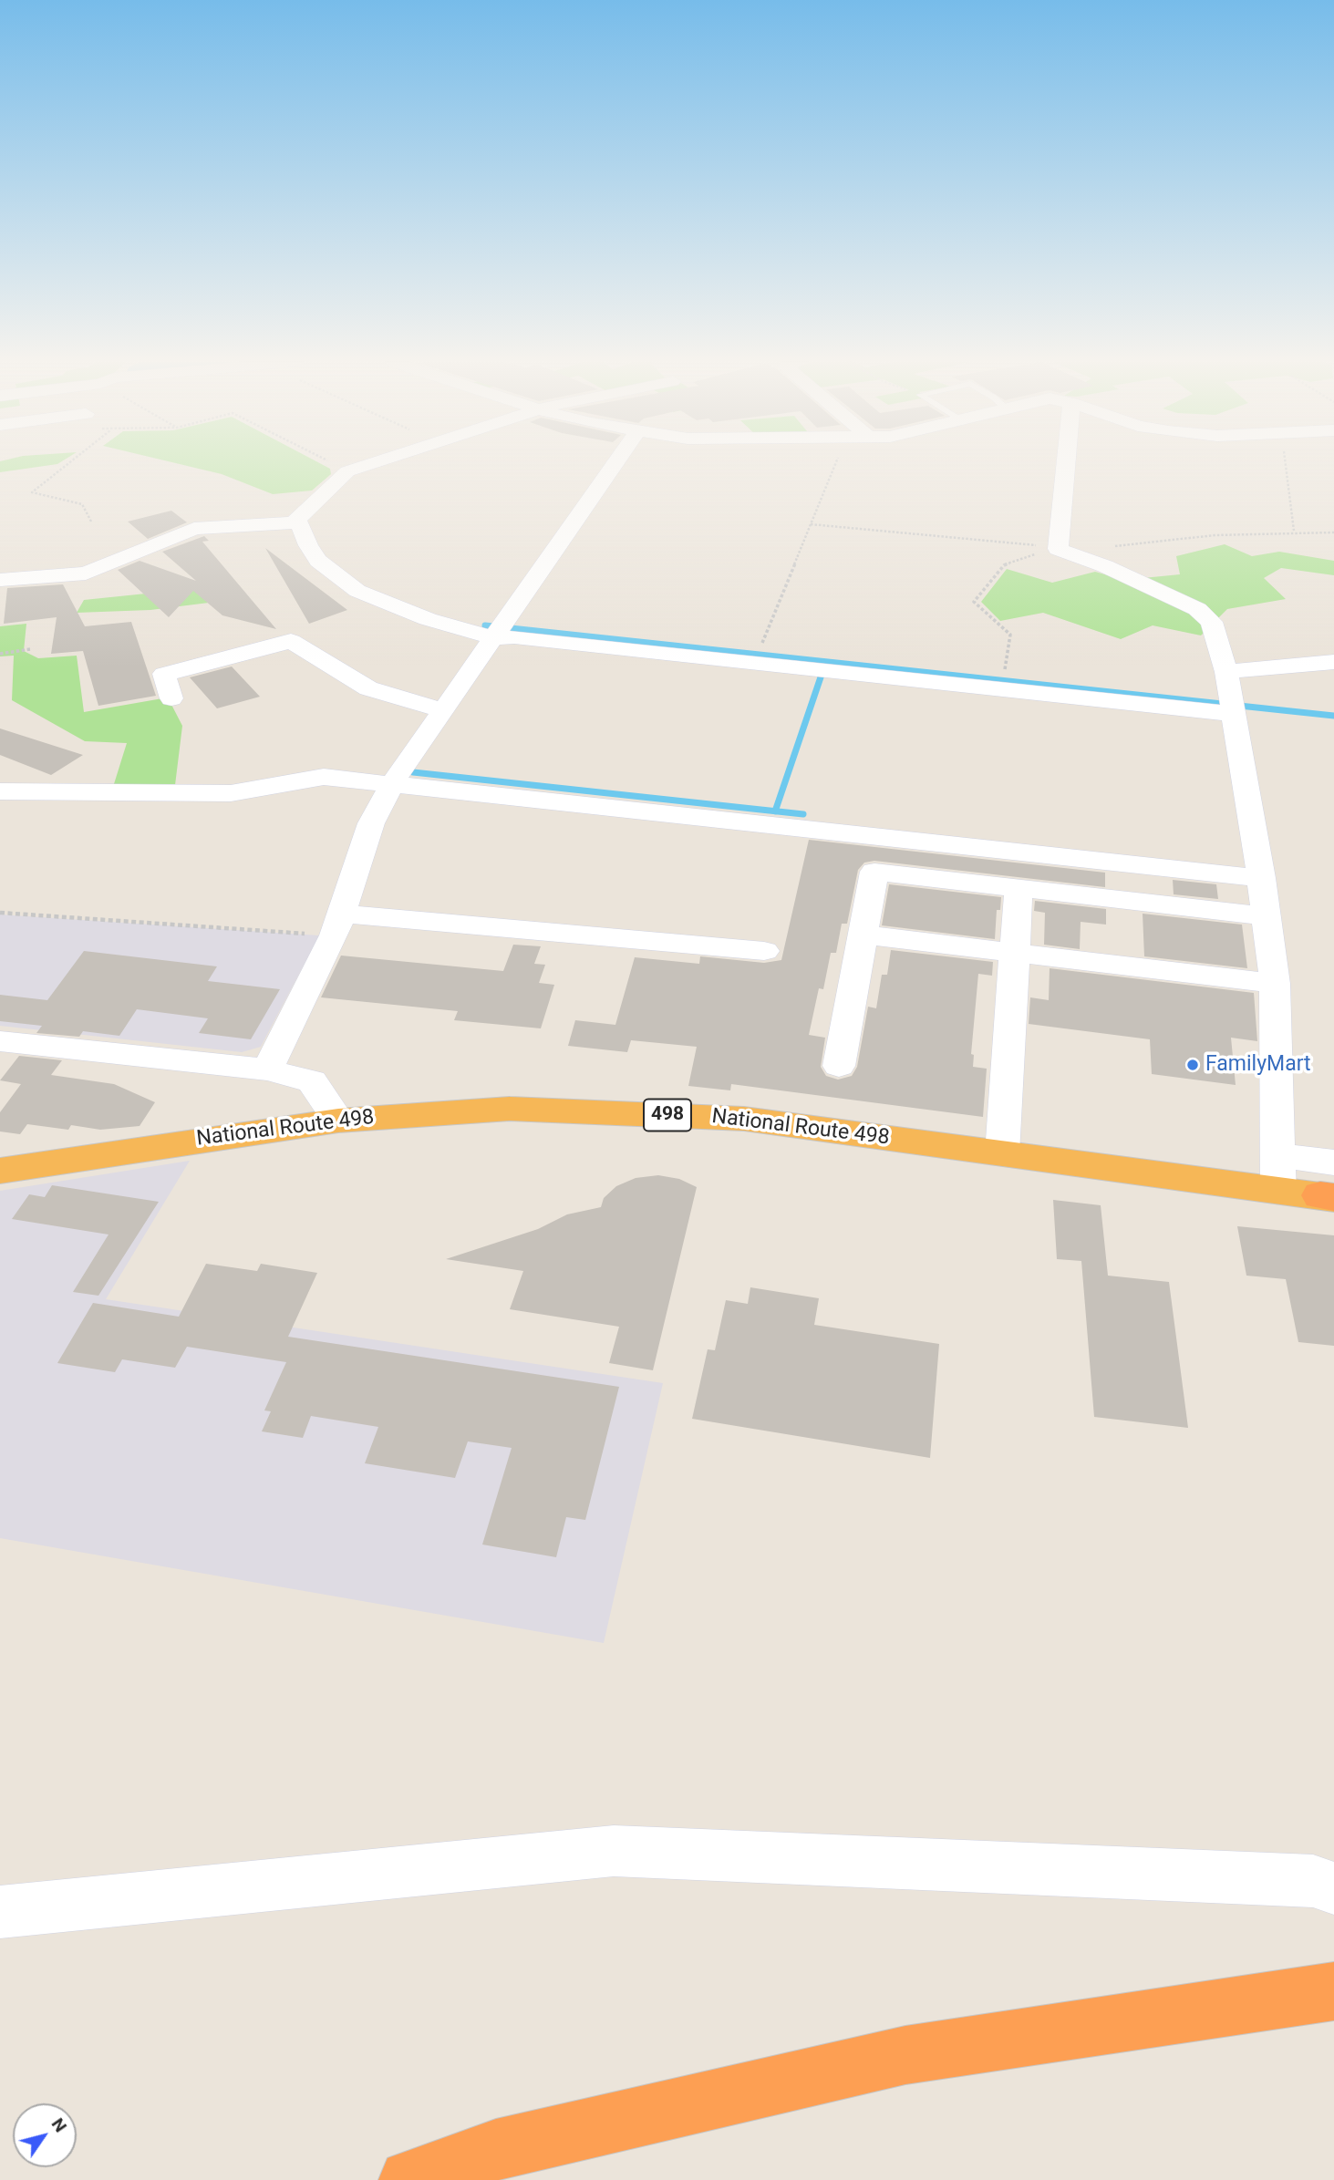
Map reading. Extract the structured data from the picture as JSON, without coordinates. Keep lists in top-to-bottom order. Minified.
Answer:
{"streets":{"highway":["498","National Route 498"]},"places":["FamilyMart"],"north":"top right"}
